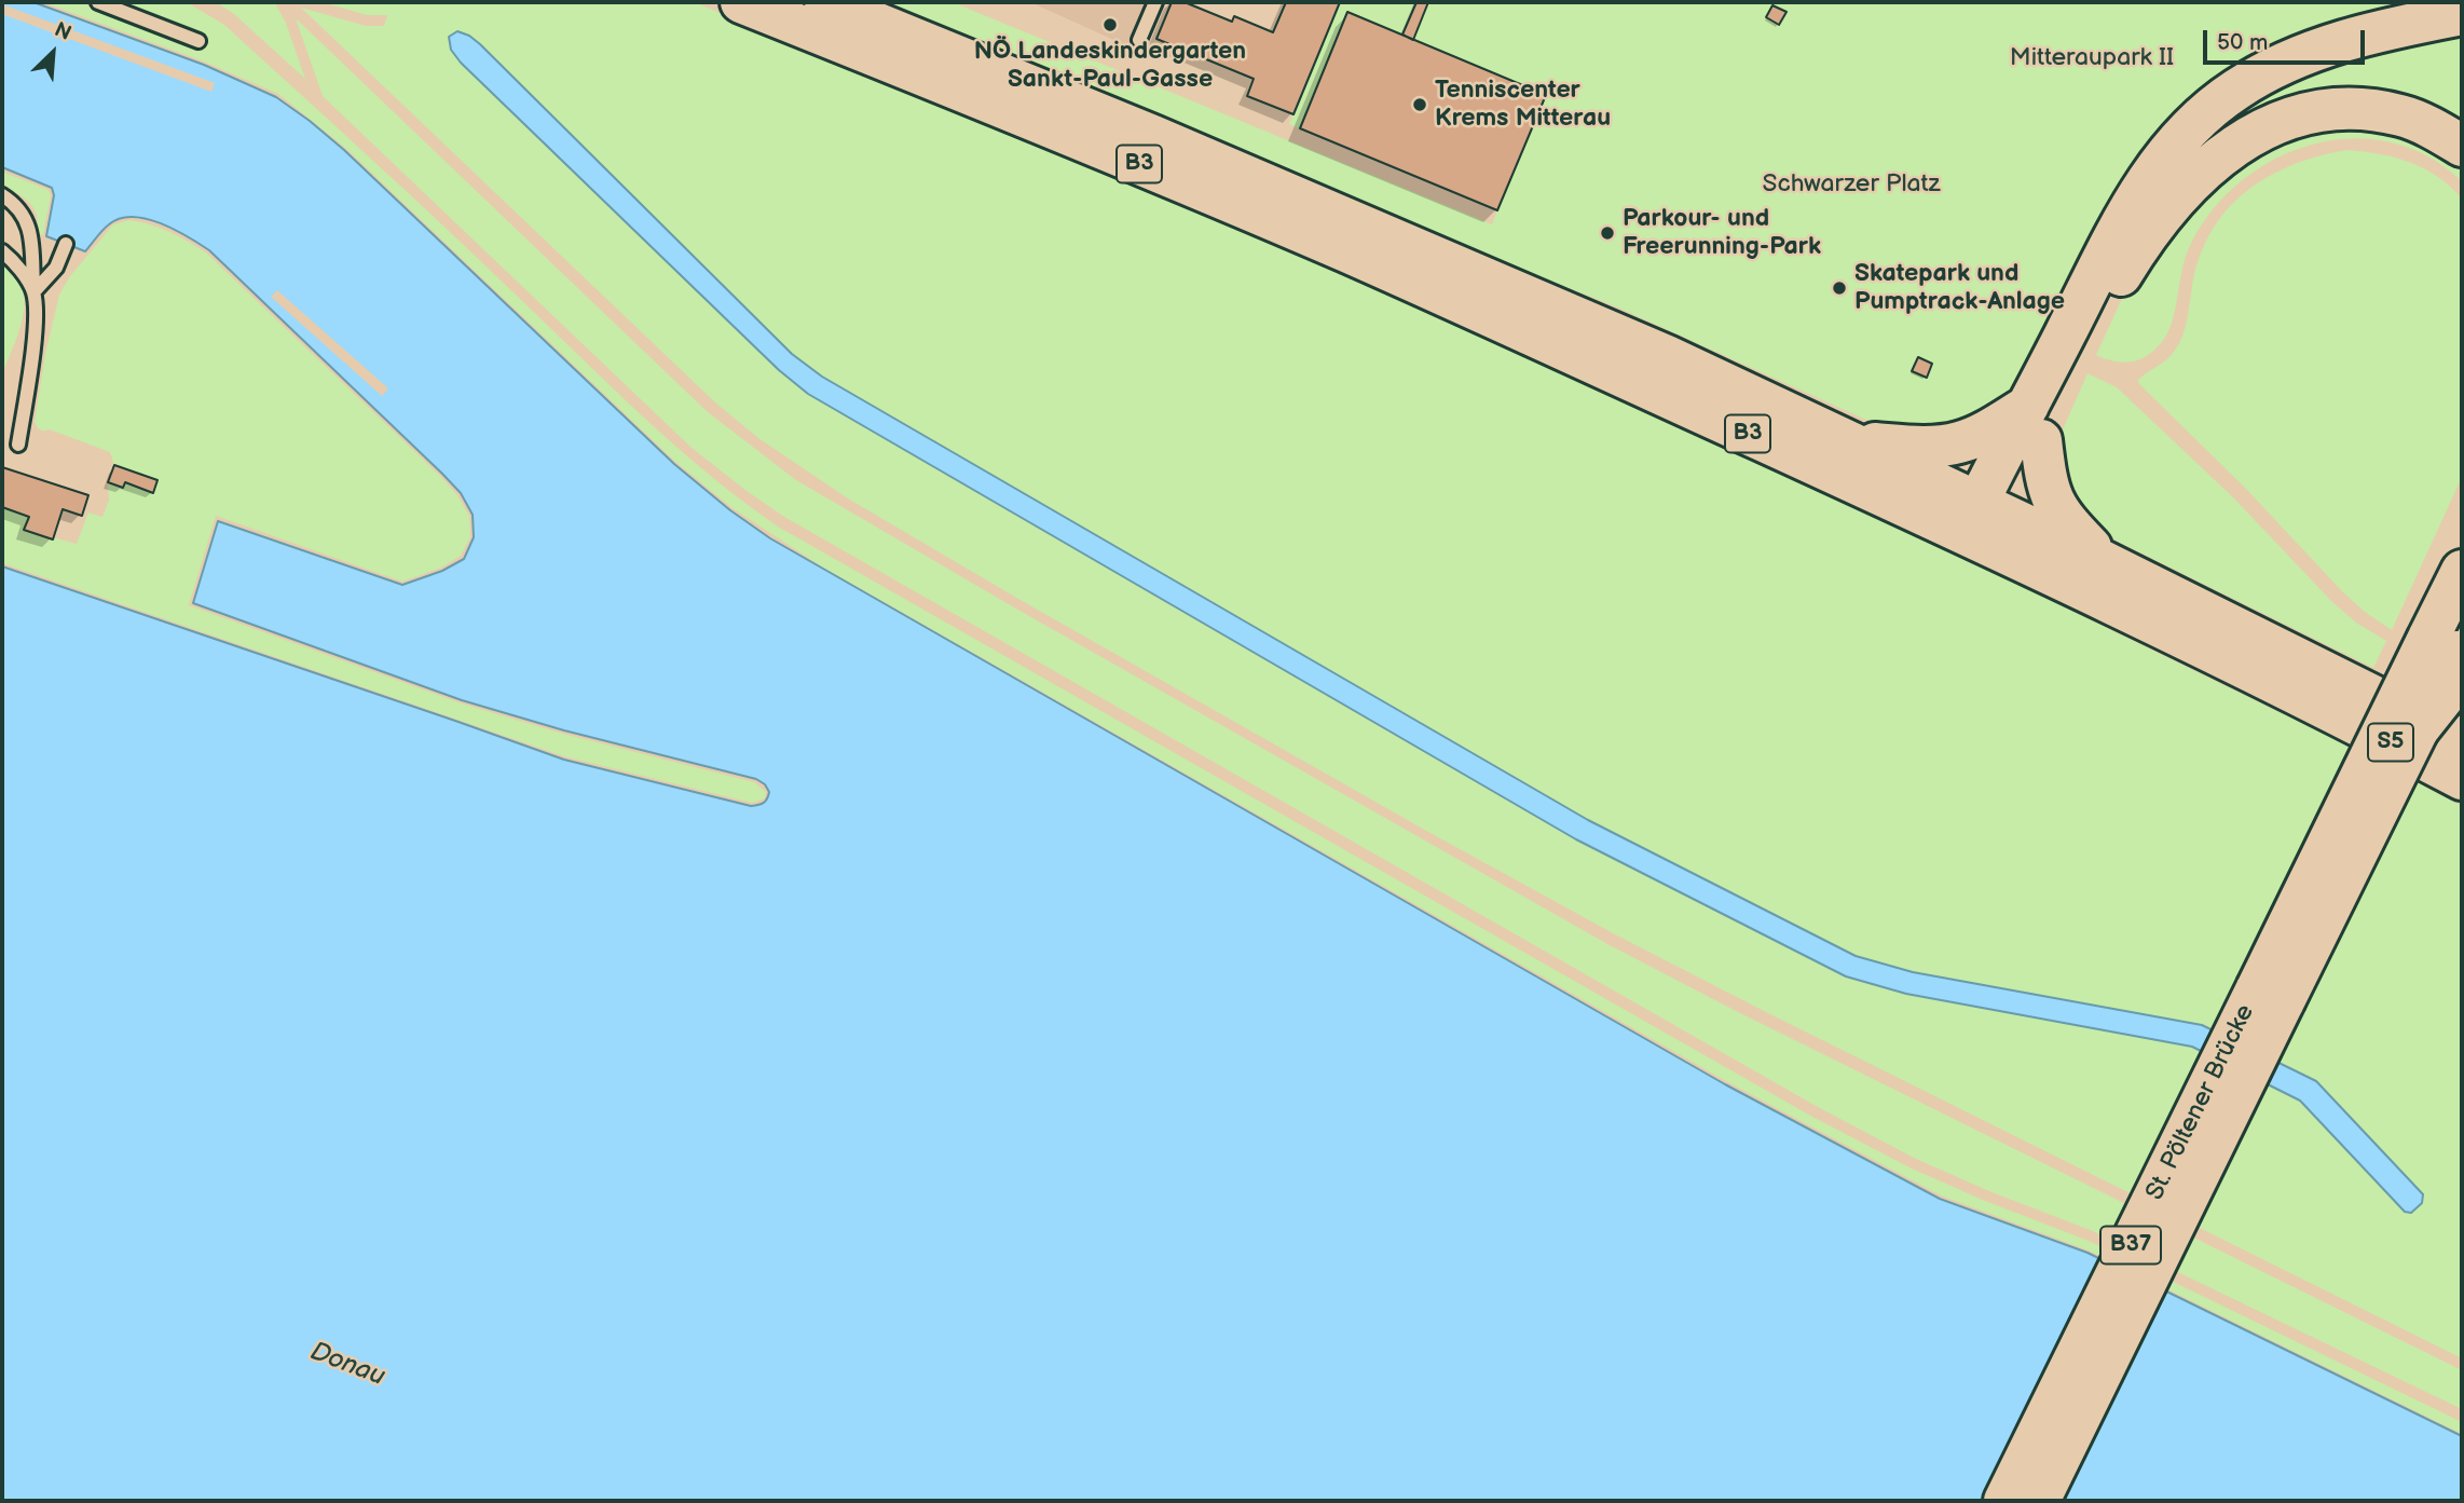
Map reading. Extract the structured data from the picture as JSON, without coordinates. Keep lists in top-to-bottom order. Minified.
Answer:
{"streets":{"main road":["B3","S5","St. Pöltener Brücke","B37"]},"crossings":[["B3","S5"],["St. Pöltener Brücke","B37"]],"water":["Donau"],"parks":["Mitteraupark II","Schwarzer Platz"],"places":["NÖ Landeskindergarten Sankt-Paul-Gasse","Tenniscenter Krems Mitterau","Parkour- und Freerunning-Park","Skatepark und Pumptrack-Anlage"],"scale_bar":"50 m","north":"top right"}
